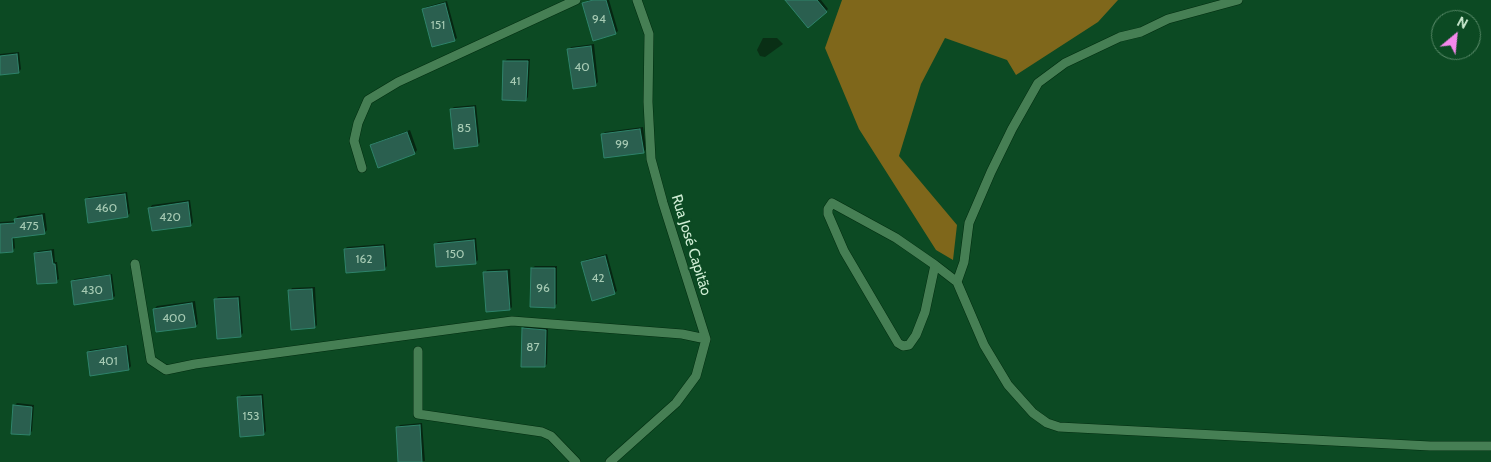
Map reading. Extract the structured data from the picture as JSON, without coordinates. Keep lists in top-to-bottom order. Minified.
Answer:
{"streets":{"street":["Rua José Capitão"]},"house_numbers":["94","151","40","41","85","99","460","420","475","150","162","42","96","430","400","87","401","153"],"north":"top right"}
